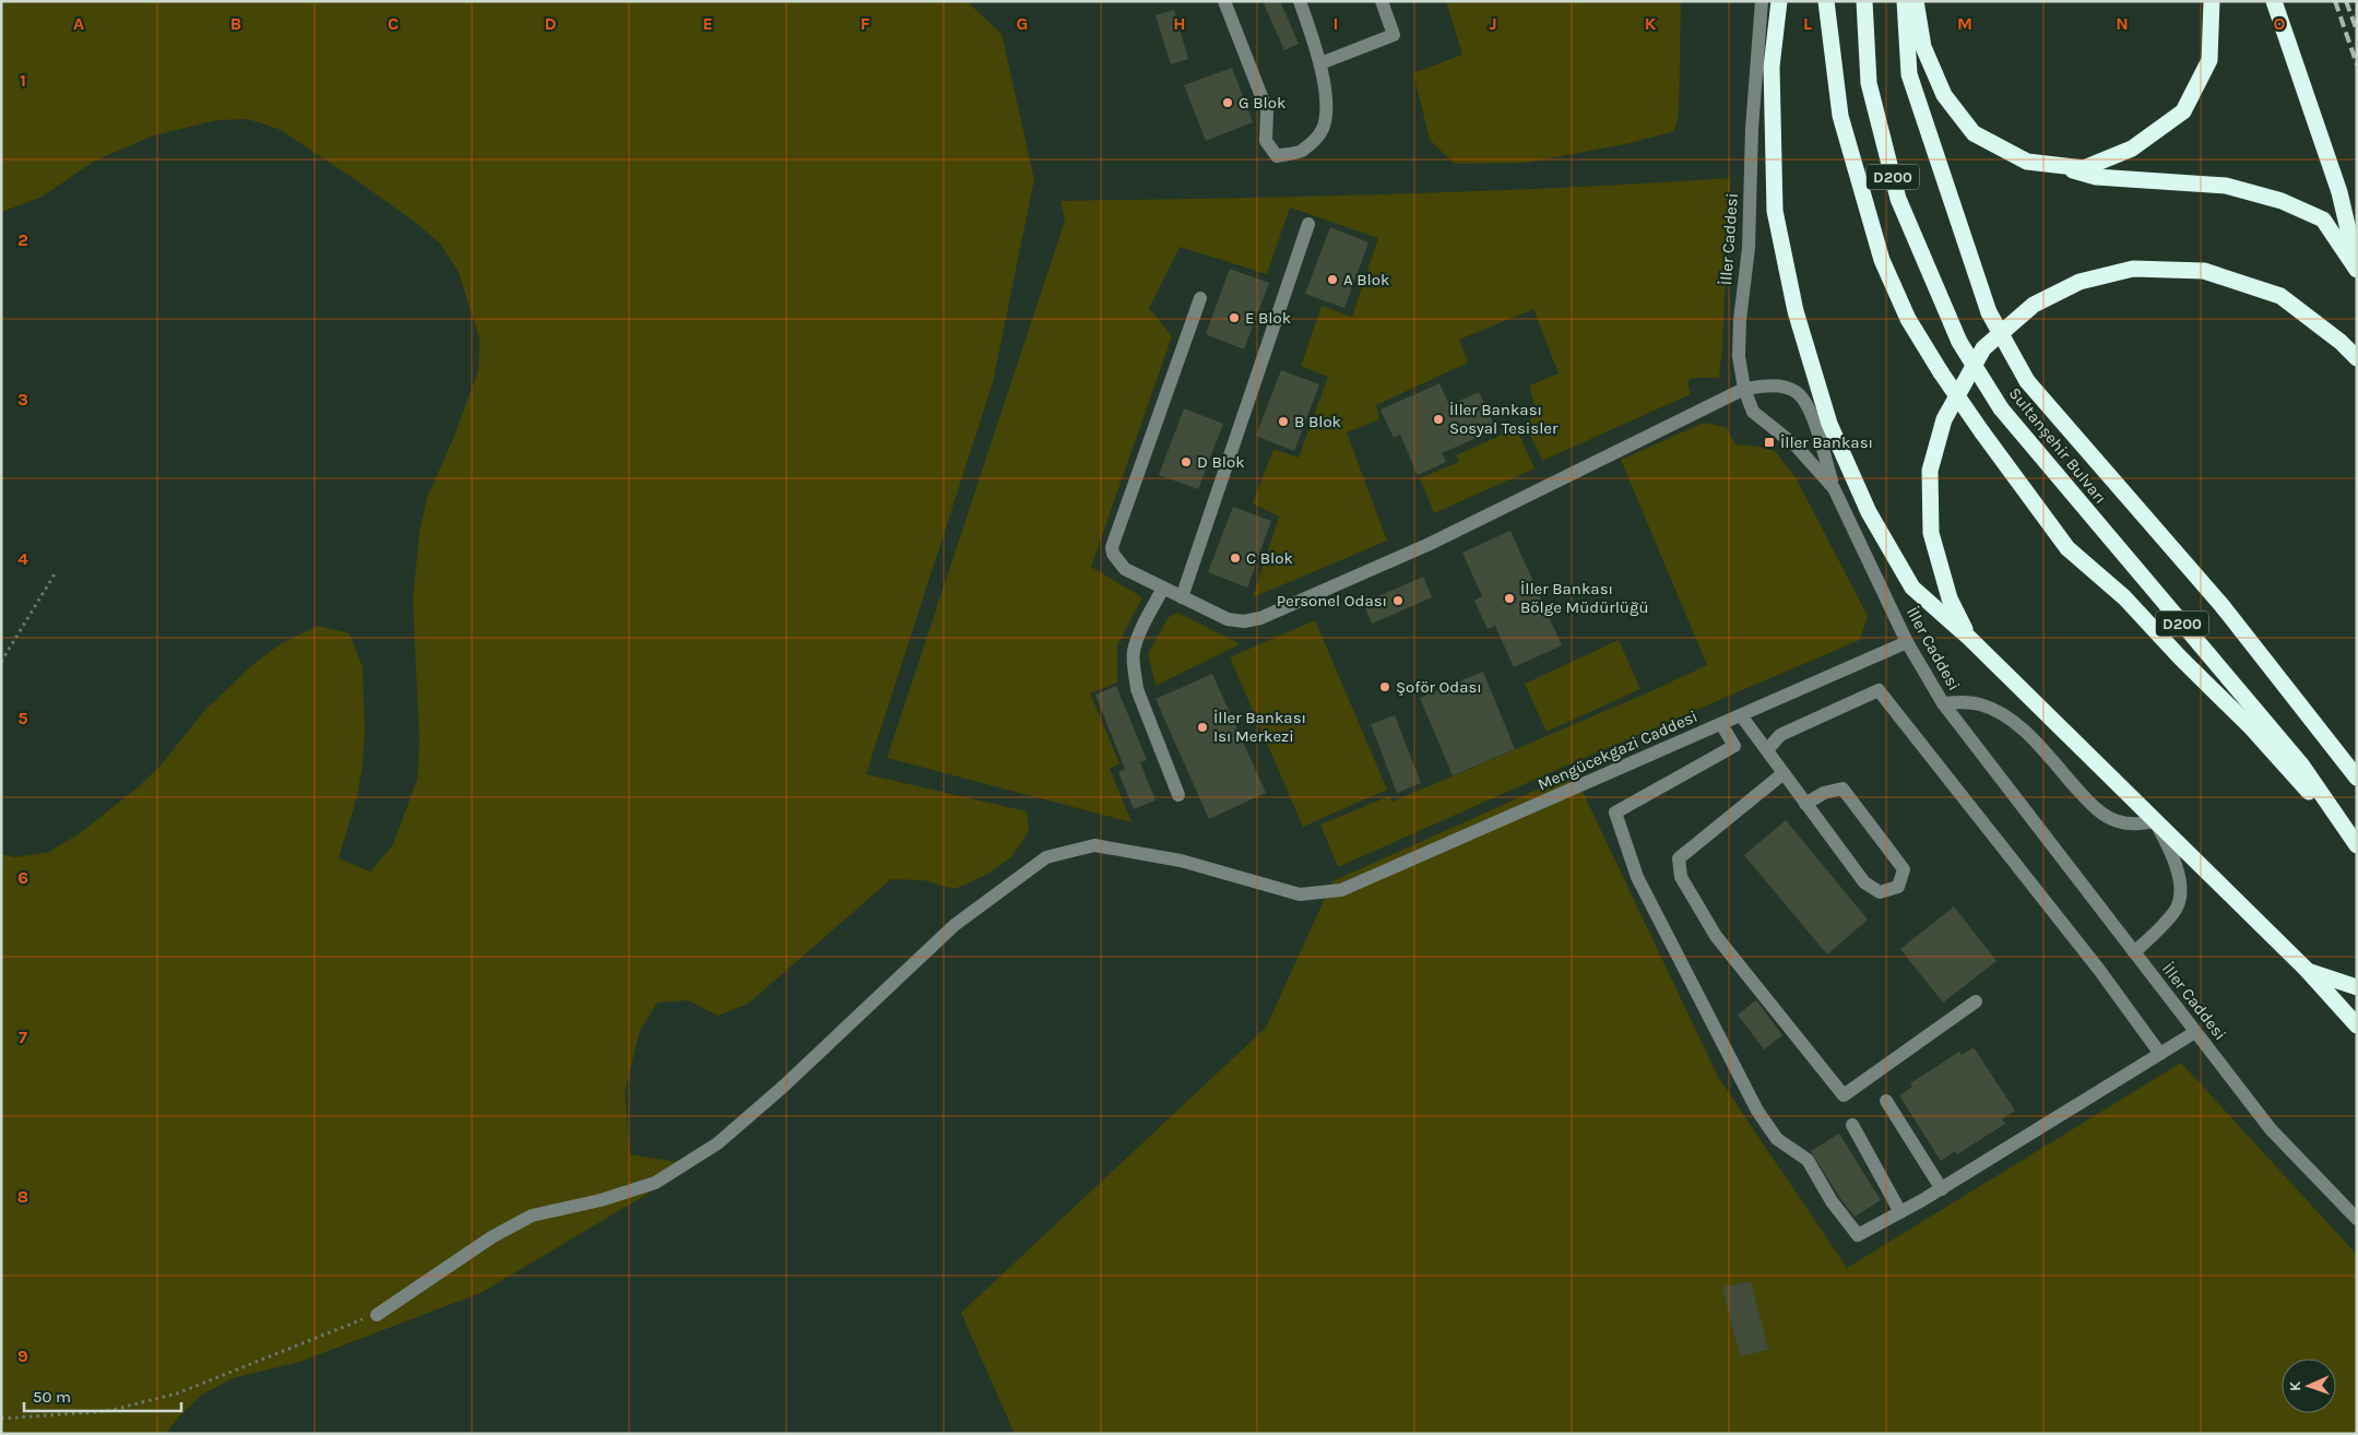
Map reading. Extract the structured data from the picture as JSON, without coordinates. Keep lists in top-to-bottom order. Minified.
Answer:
{"streets":{"highway":["D200","Sultanşehir Bulvarı"],"street":["İller Caddesi","Mengücekgazi Caddesi"]},"crossings":[["İller Caddesi","Mengücekgazi Caddesi"]],"places":{"other":["G Blok","A Blok","E Blok","İller Bankası Sosyal Tesisler","B Blok","D Blok","C Blok","İller Bankası Bölge Müdürlüğü","Personel Odası","Şoför Odası","İller Bankası Isı Merkezi"],"transit":["İller Bankası"]},"scale_bar":"50 m","north":"left","grid":{"columns":["A","B","C","D","E","F","G","H","I","J","K","L","M","N","O"],"rows":["1","2","3","4","5","6","7","8","9"]}}
